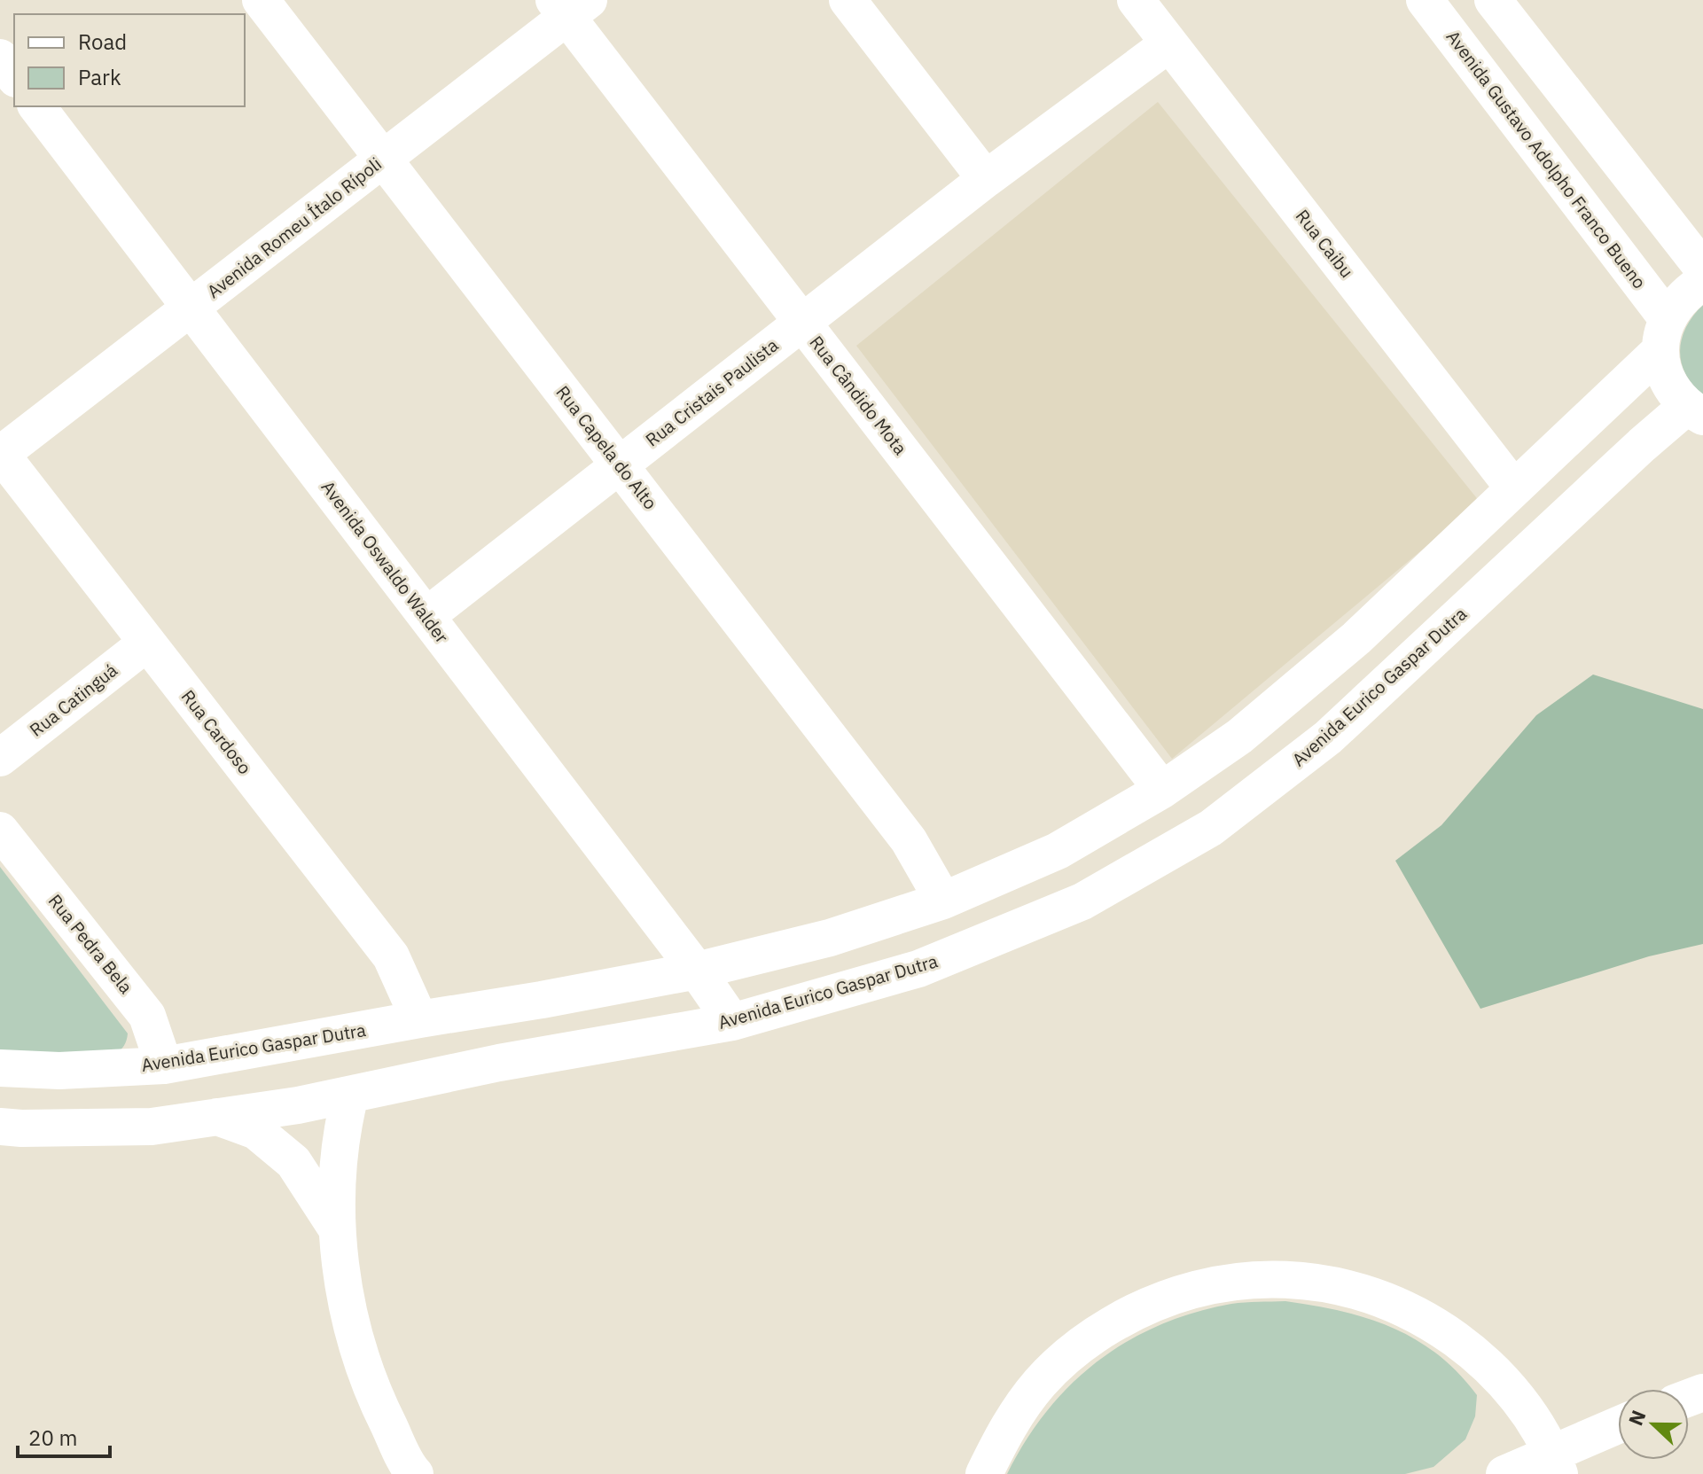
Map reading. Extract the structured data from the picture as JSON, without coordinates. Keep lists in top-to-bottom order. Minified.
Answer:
{"streets":{"street":["Avenida Gustavo Adolpho Franco Bueno","Avenida Romeu Ítalo Rípoli","Rua Caibu","Rua Cristais Paulista","Rua Cândido Mota","Rua Capela do Alto","Avenida Oswaldo Walder","Avenida Eurico Gaspar Dutra","Rua Catinguá","Rua Cardoso","Rua Pedra Bela"]},"crossings":[["Avenida Gustavo Adolpho Franco Bueno","Avenida Eurico Gaspar Dutra"],["Avenida Romeu Ítalo Rípoli","Rua Cândido Mota"],["Avenida Romeu Ítalo Rípoli","Rua Capela do Alto"],["Avenida Romeu Ítalo Rípoli","Avenida Oswaldo Walder"],["Avenida Romeu Ítalo Rípoli","Rua Cardoso"],["Rua Caibu","Rua Cristais Paulista"],["Rua Caibu","Avenida Eurico Gaspar Dutra"],["Rua Cristais Paulista","Rua Cândido Mota"],["Rua Cristais Paulista","Rua Capela do Alto"],["Rua Cristais Paulista","Avenida Oswaldo Walder"],["Rua Cândido Mota","Avenida Eurico Gaspar Dutra"],["Rua Capela do Alto","Avenida Eurico Gaspar Dutra"],["Avenida Oswaldo Walder","Avenida Eurico Gaspar Dutra"],["Avenida Eurico Gaspar Dutra","Rua Cardoso"],["Avenida Eurico Gaspar Dutra","Rua Pedra Bela"],["Rua Catinguá","Rua Cardoso"]],"legend":["Road","Park"],"scale_bar":"20 m","north":"left"}
